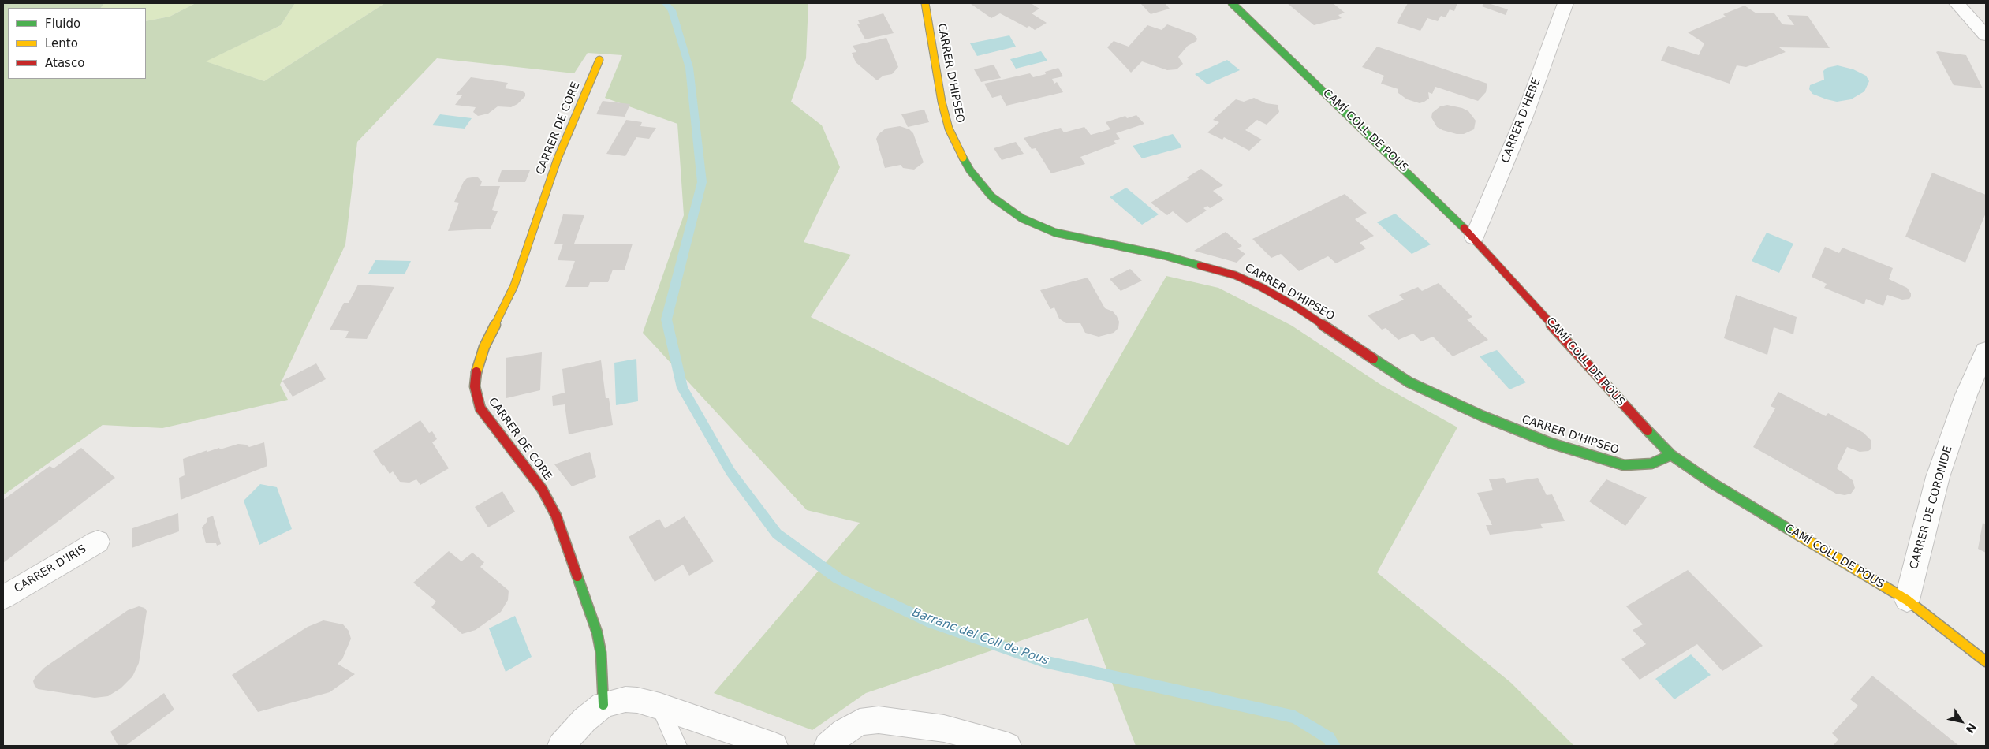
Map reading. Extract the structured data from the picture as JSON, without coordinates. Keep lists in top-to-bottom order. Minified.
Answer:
{"streets":{"street":["CARRER D'HIPSEO","CARRER D'HEBE","CARRER DE CORE","CAMÍ COLL DE POUS","CARRER DE CORONIDE","CARRER D'IRIS"]},"crossings":[["CARRER D'HIPSEO","CAMÍ COLL DE POUS"],["CARRER D'HEBE","CAMÍ COLL DE POUS"],["CAMÍ COLL DE POUS","CARRER DE CORONIDE"]],"water":["Barranc del Coll de Pous"],"legend":["Fluido","Lento","Atasco"],"north":"bottom right"}
